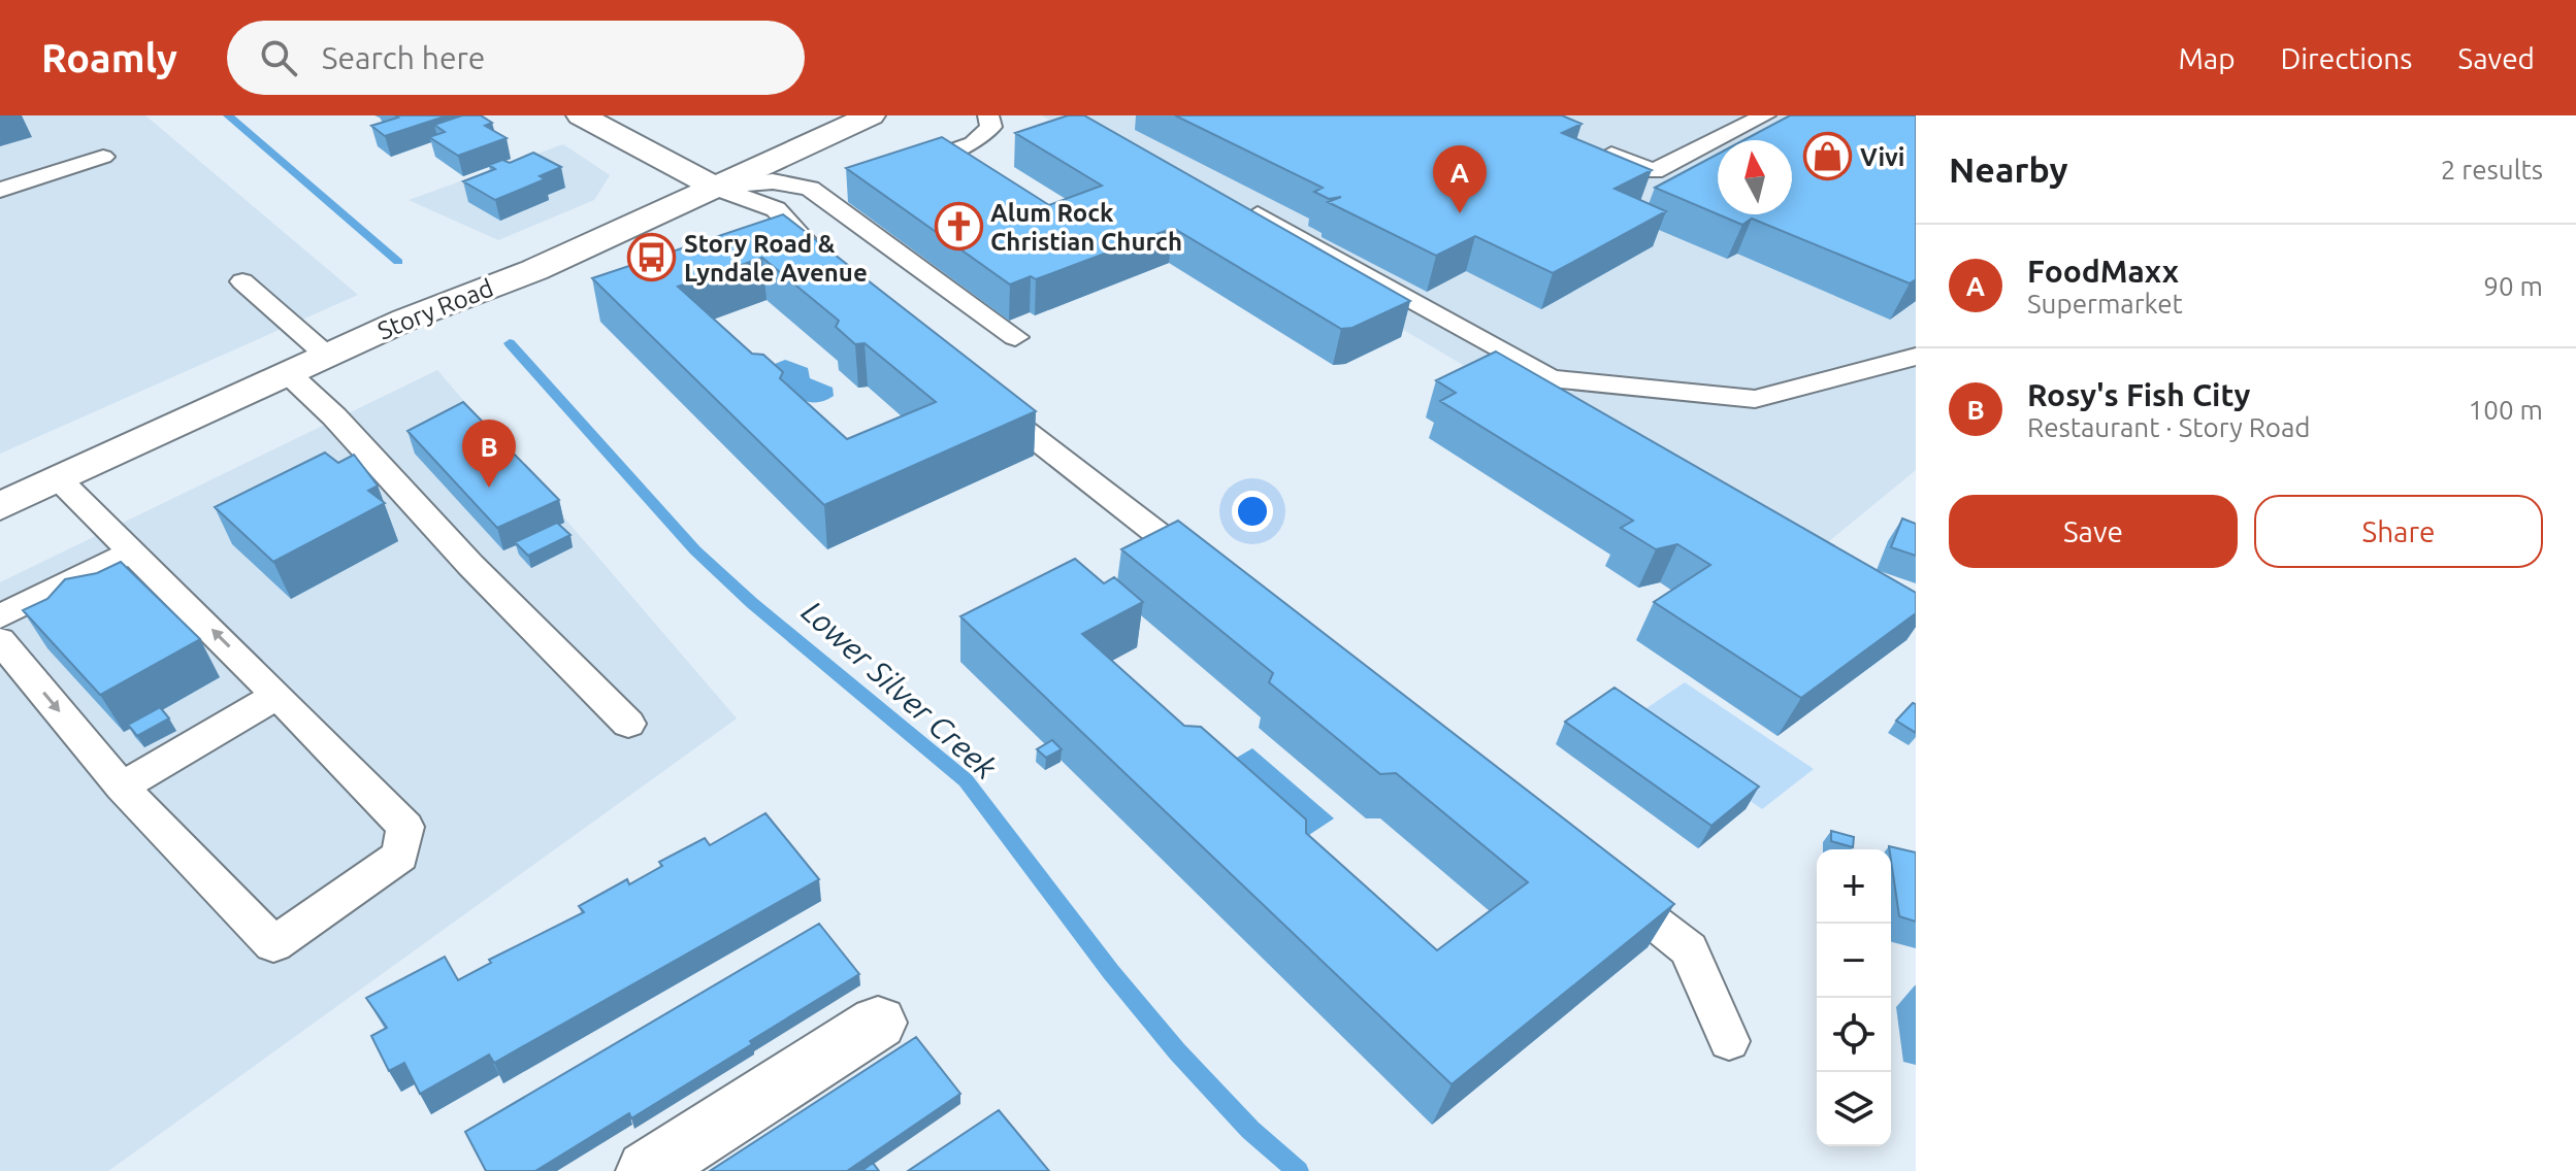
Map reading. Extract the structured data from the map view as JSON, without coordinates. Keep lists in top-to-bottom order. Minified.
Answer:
{"streets":{"main road":["Story Road"]},"water":["Lower Silver Creek"],"places":{"shop":["Vivi"],"church":["Alum Rock Christian Church"],"bus stop":["Story Road & Lyndale Avenue"]},"north":"top","page":{"header":"Roamly","search":"Search here","nav":["Map","Directions","Saved"],"heading":["Nearby","2 results"],"pins":["A","B"],"list":[{"mark":"A","name":"FoodMaxx","note":"Supermarket","value":"90 m"},{"mark":"B","name":"Rosy's Fish City","note":"Restaurant · Story Road","value":"100 m"}],"buttons":["Save","Share"],"map_buttons":["+","−"]}}
